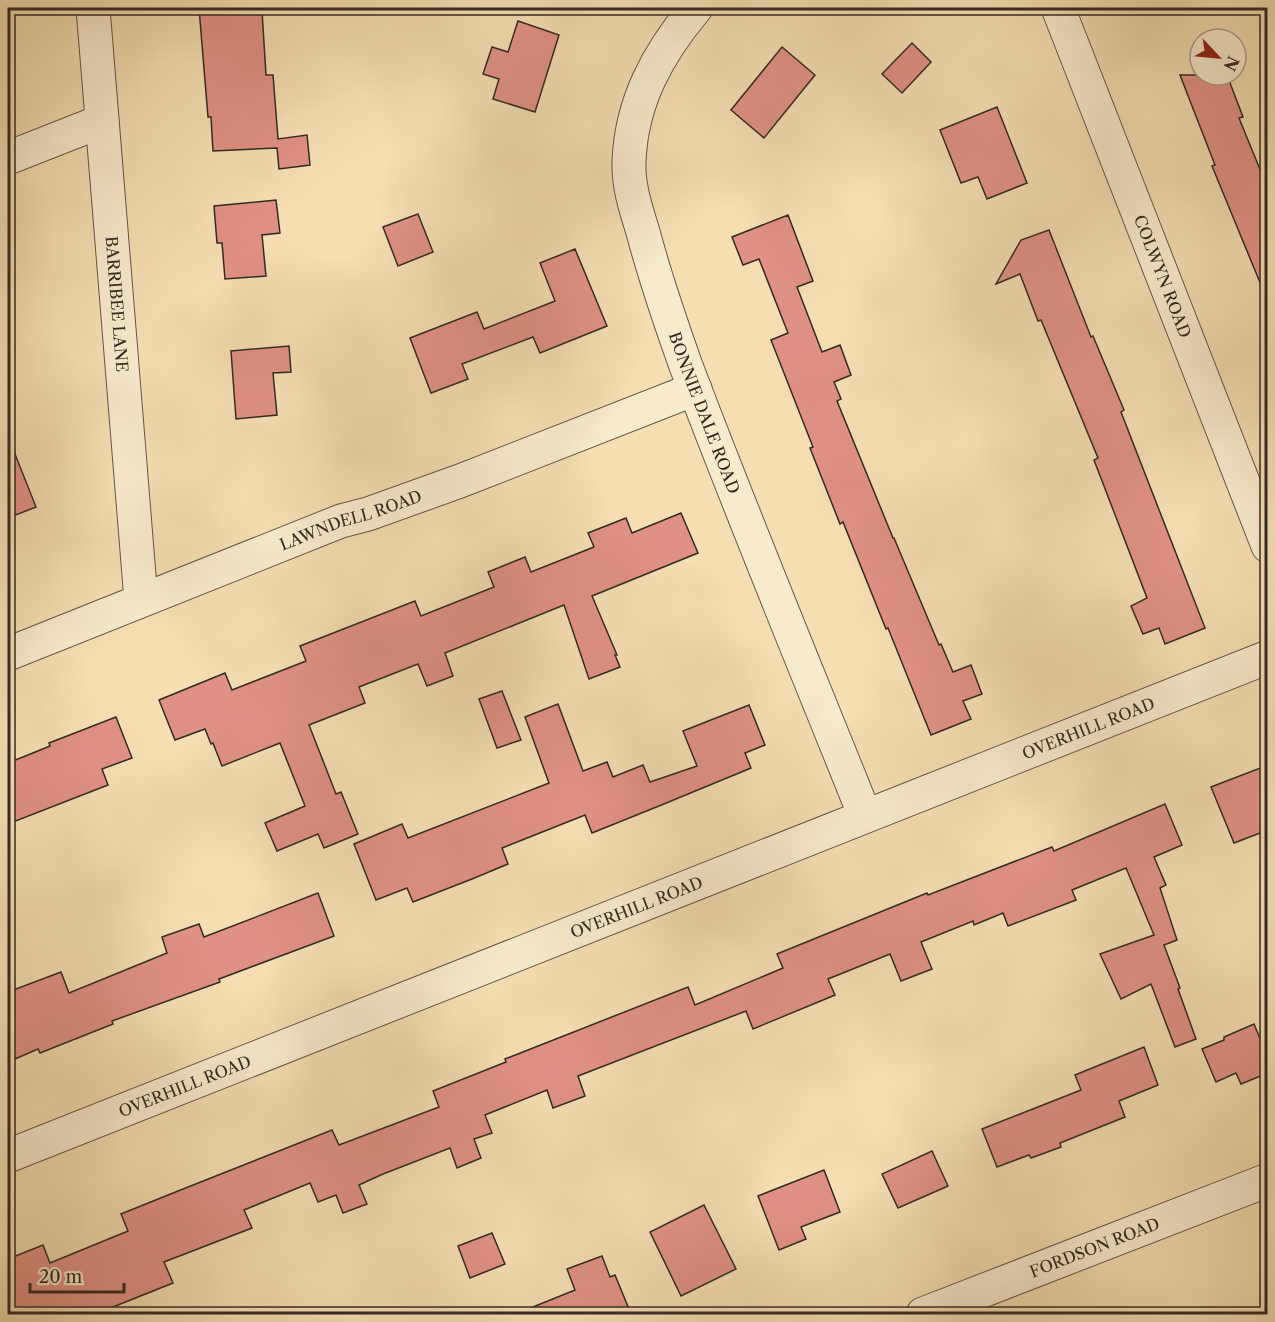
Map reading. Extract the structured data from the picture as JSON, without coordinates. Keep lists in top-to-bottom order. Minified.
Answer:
{"streets":{"street":["COLWYN ROAD","BARRIBEE LANE","BONNIE DALE ROAD","LAWNDELL ROAD","OVERHILL ROAD","FORDSON ROAD"]},"crossings":[["BARRIBEE LANE","LAWNDELL ROAD"],["BONNIE DALE ROAD","LAWNDELL ROAD"],["BONNIE DALE ROAD","OVERHILL ROAD"]],"scale_bar":"20 m","north":"bottom right"}
